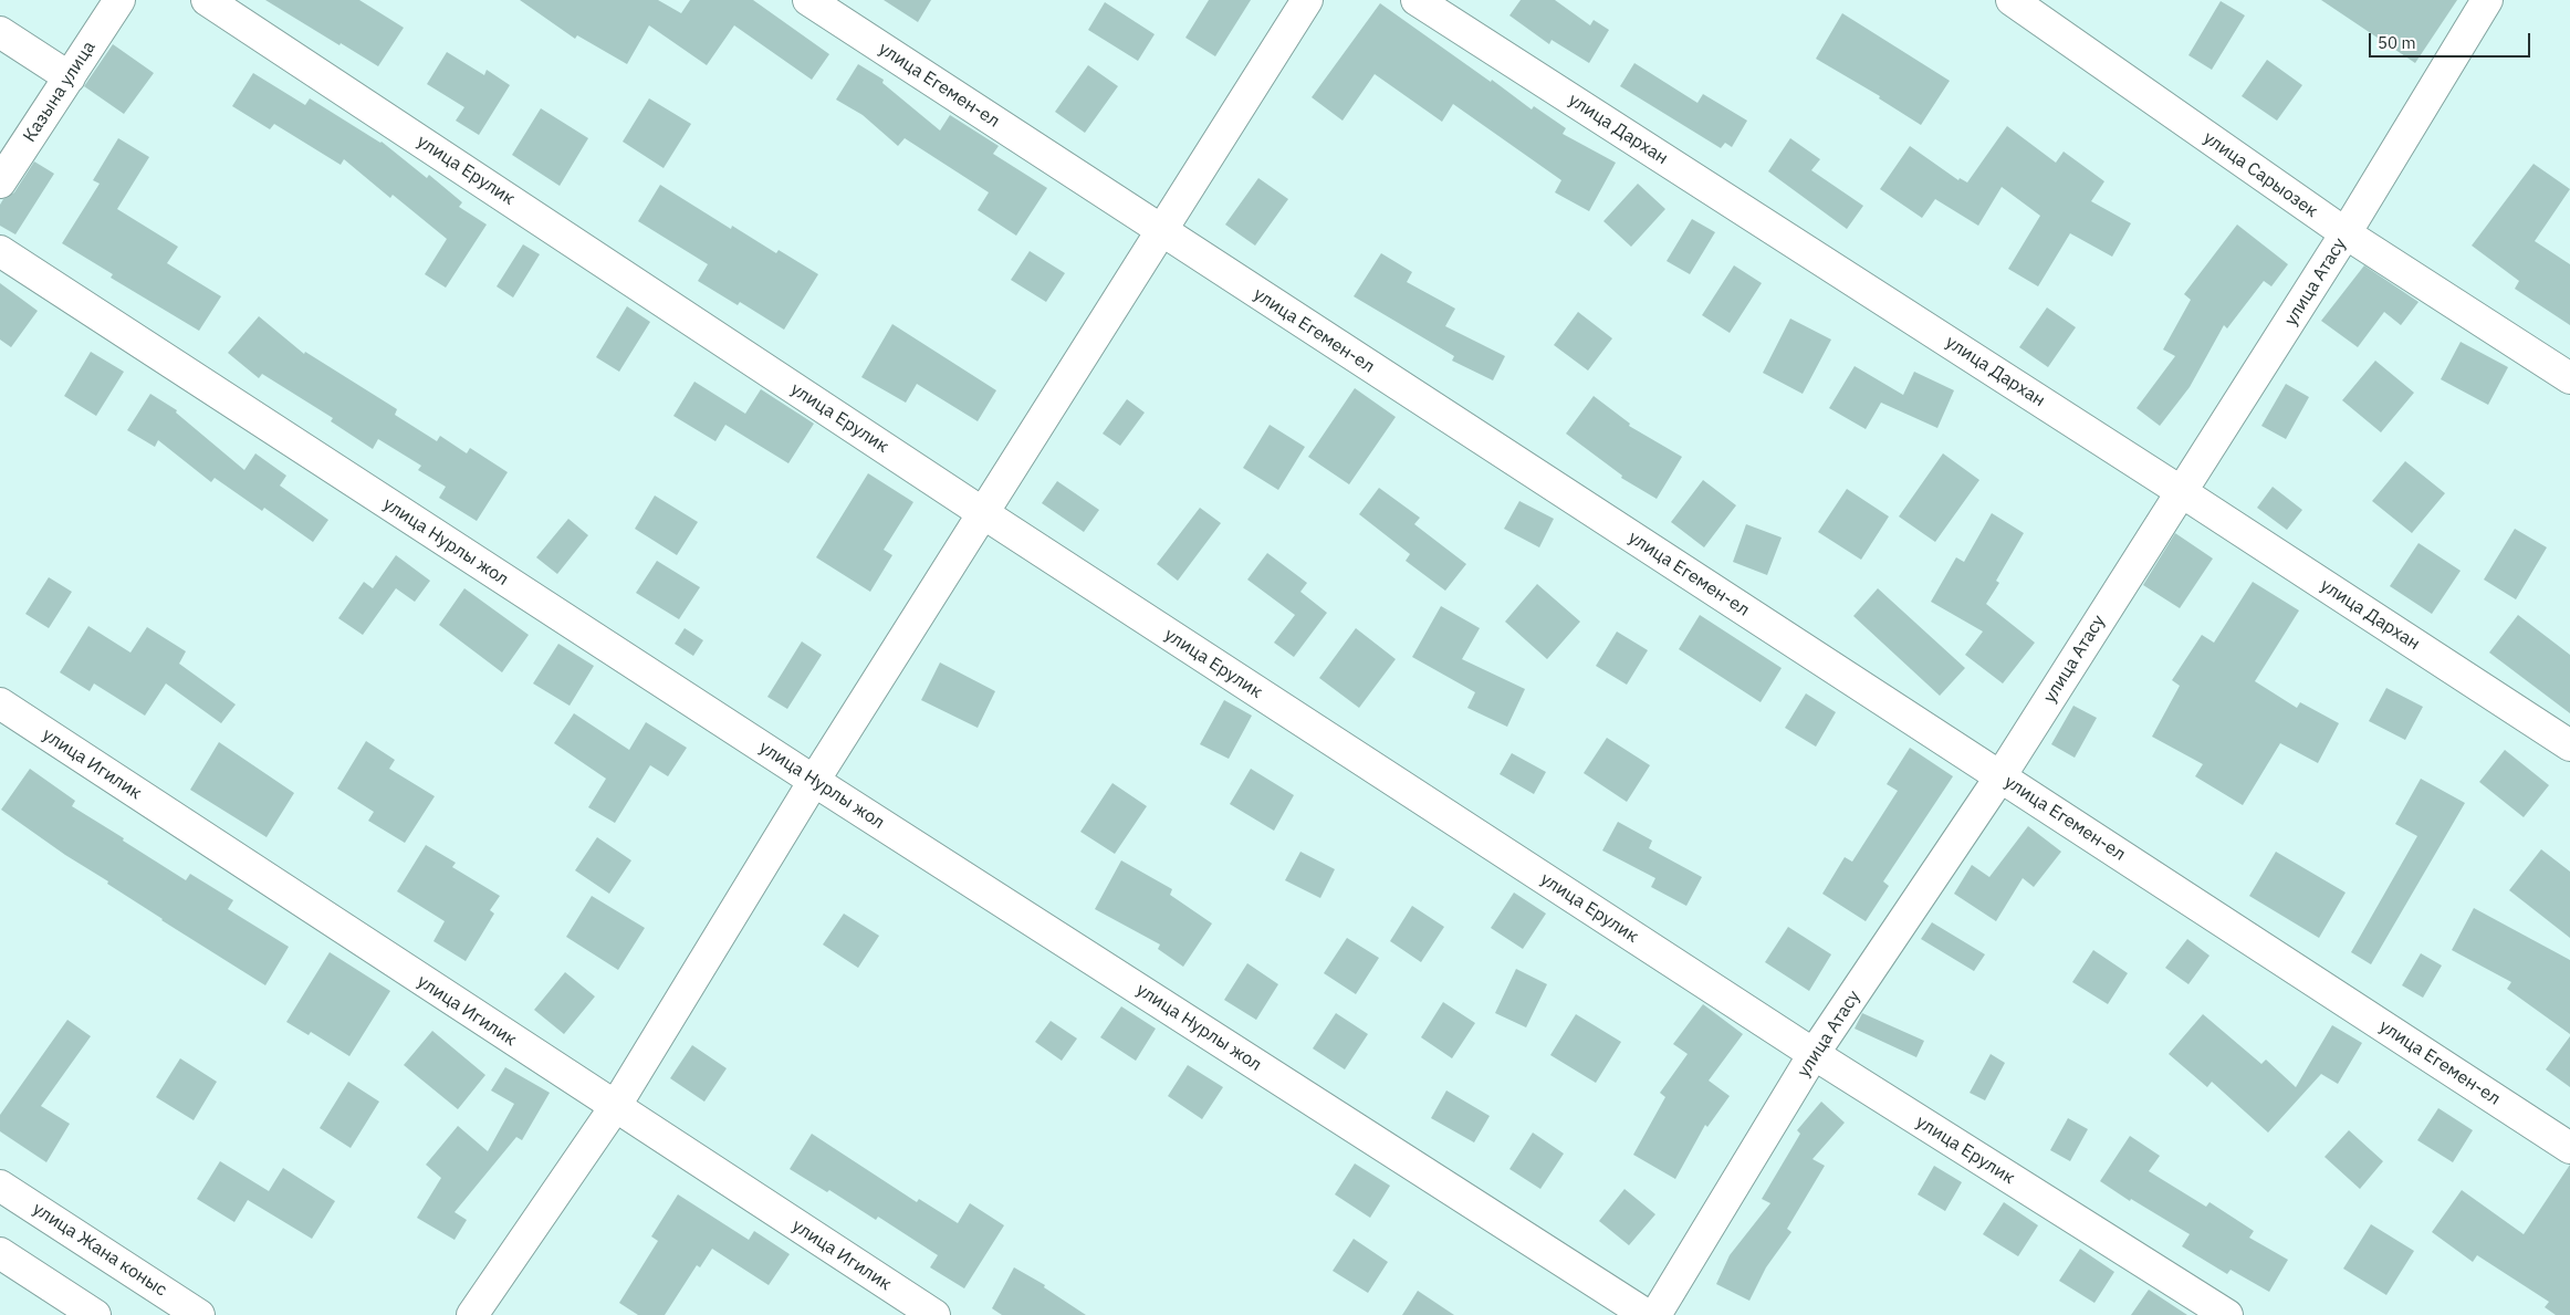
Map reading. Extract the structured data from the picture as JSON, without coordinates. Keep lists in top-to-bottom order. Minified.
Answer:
{"streets":{"street":["улица Егемен-ел","Казына улица","улица Дархан","улица Ерулик","улица Сарыозек","улица Атасу","улица Нурлы жол","улица Игилик","улица Жана коныс"]},"crossings":[["улица Егемен-ел","улица Атасу"],["улица Дархан","улица Атасу"],["улица Ерулик","улица Атасу"],["улица Сарыозек","улица Атасу"]],"scale_bar":"50 m"}
